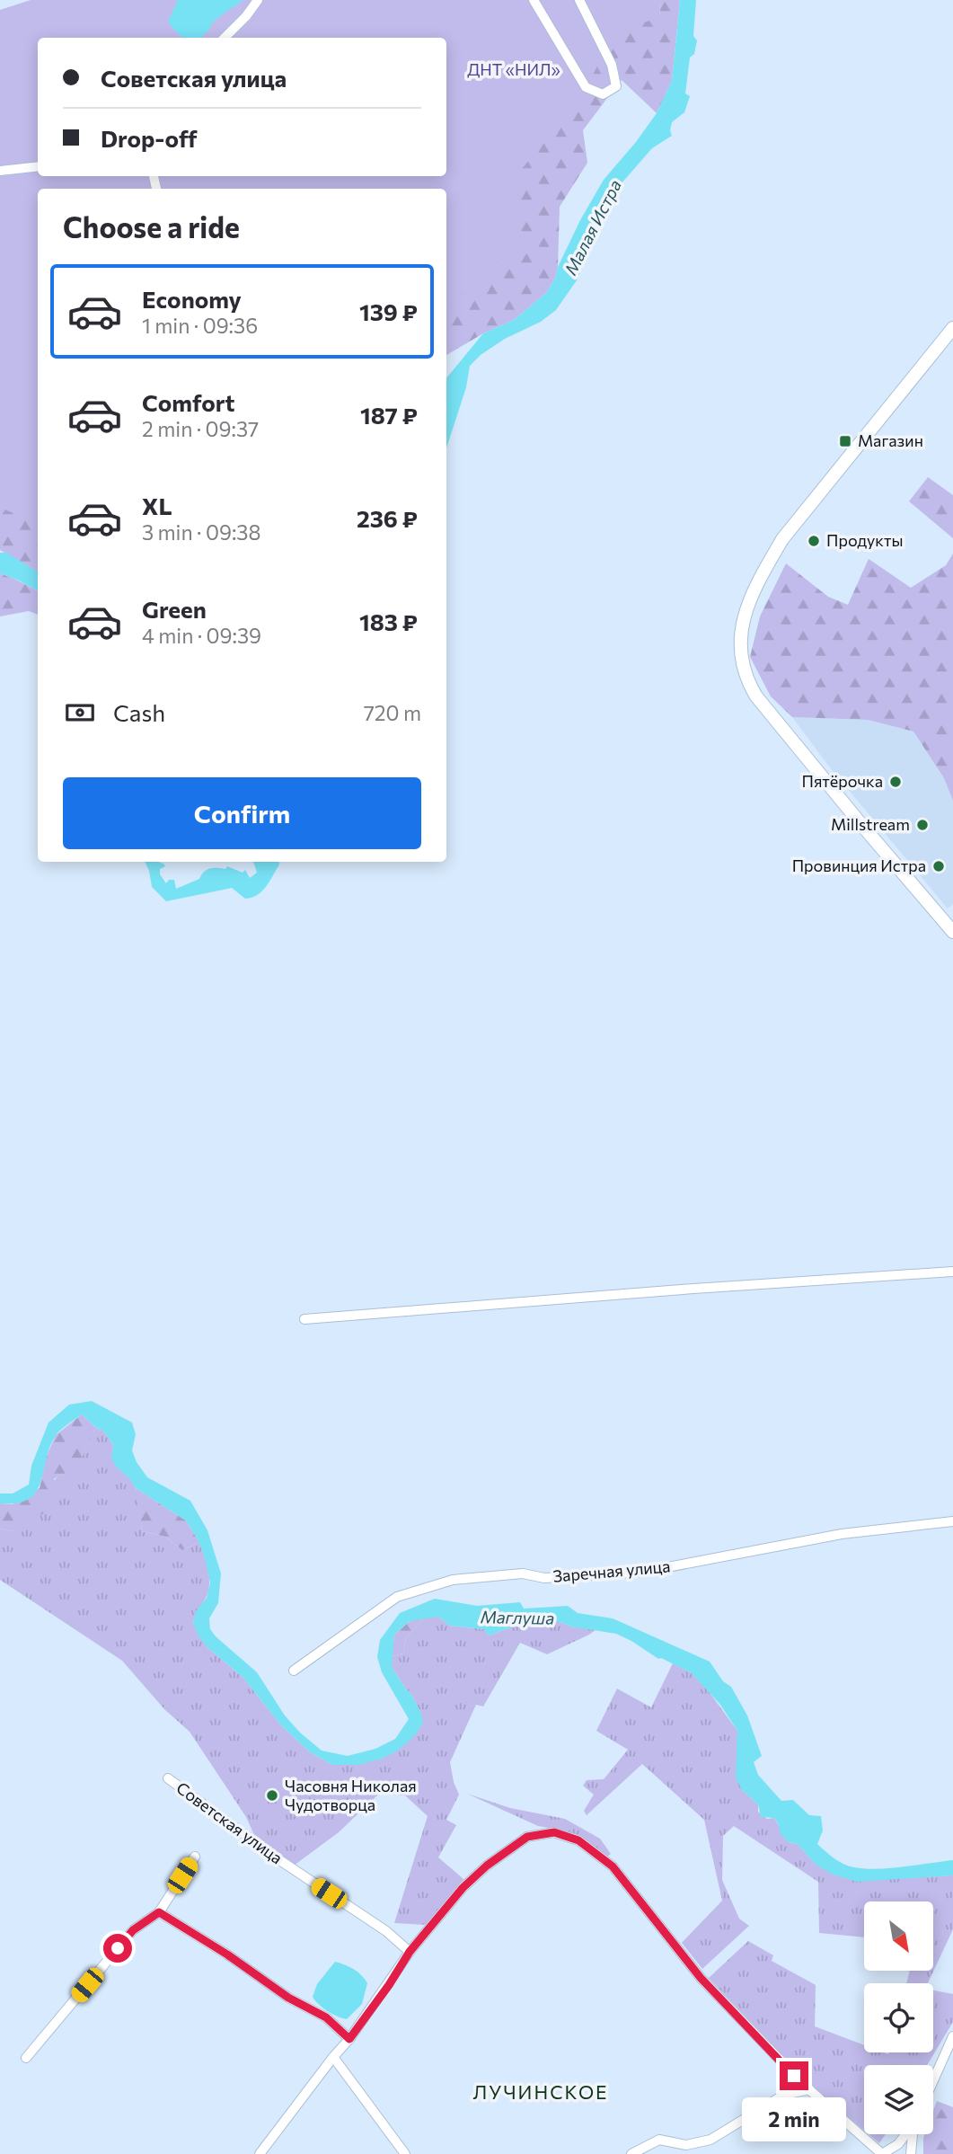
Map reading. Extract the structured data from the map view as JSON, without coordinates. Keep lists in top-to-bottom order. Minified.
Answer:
{"streets":{"street":["Заречная улица","Советская улица"]},"districts":["ЛУЧИНСКОЕ"],"water":["Малая Истра","Маглуша"],"parks":["ДНТ «НИЛ»"],"places":{"transit":["Магазин"],"other":["Продукты","Пятёрочка","Millstream","Провинция Истра","Часовня Николая Чудотворца"]},"north":"bottom right","page":{"banner":["Советская улица","Drop-off"],"heading":"Choose a ride","list":[{"name":"Economy","note":"1 min · 09:36","value":"139 ₽"},{"name":"Comfort","note":"2 min · 09:37","value":"187 ₽"},{"name":"XL","note":"3 min · 09:38","value":"236 ₽"},{"name":"Green","note":"4 min · 09:39","value":"183 ₽"}],"pay":["Cash","720 m"],"buttons":"Confirm","bubble":"2 min"}}
